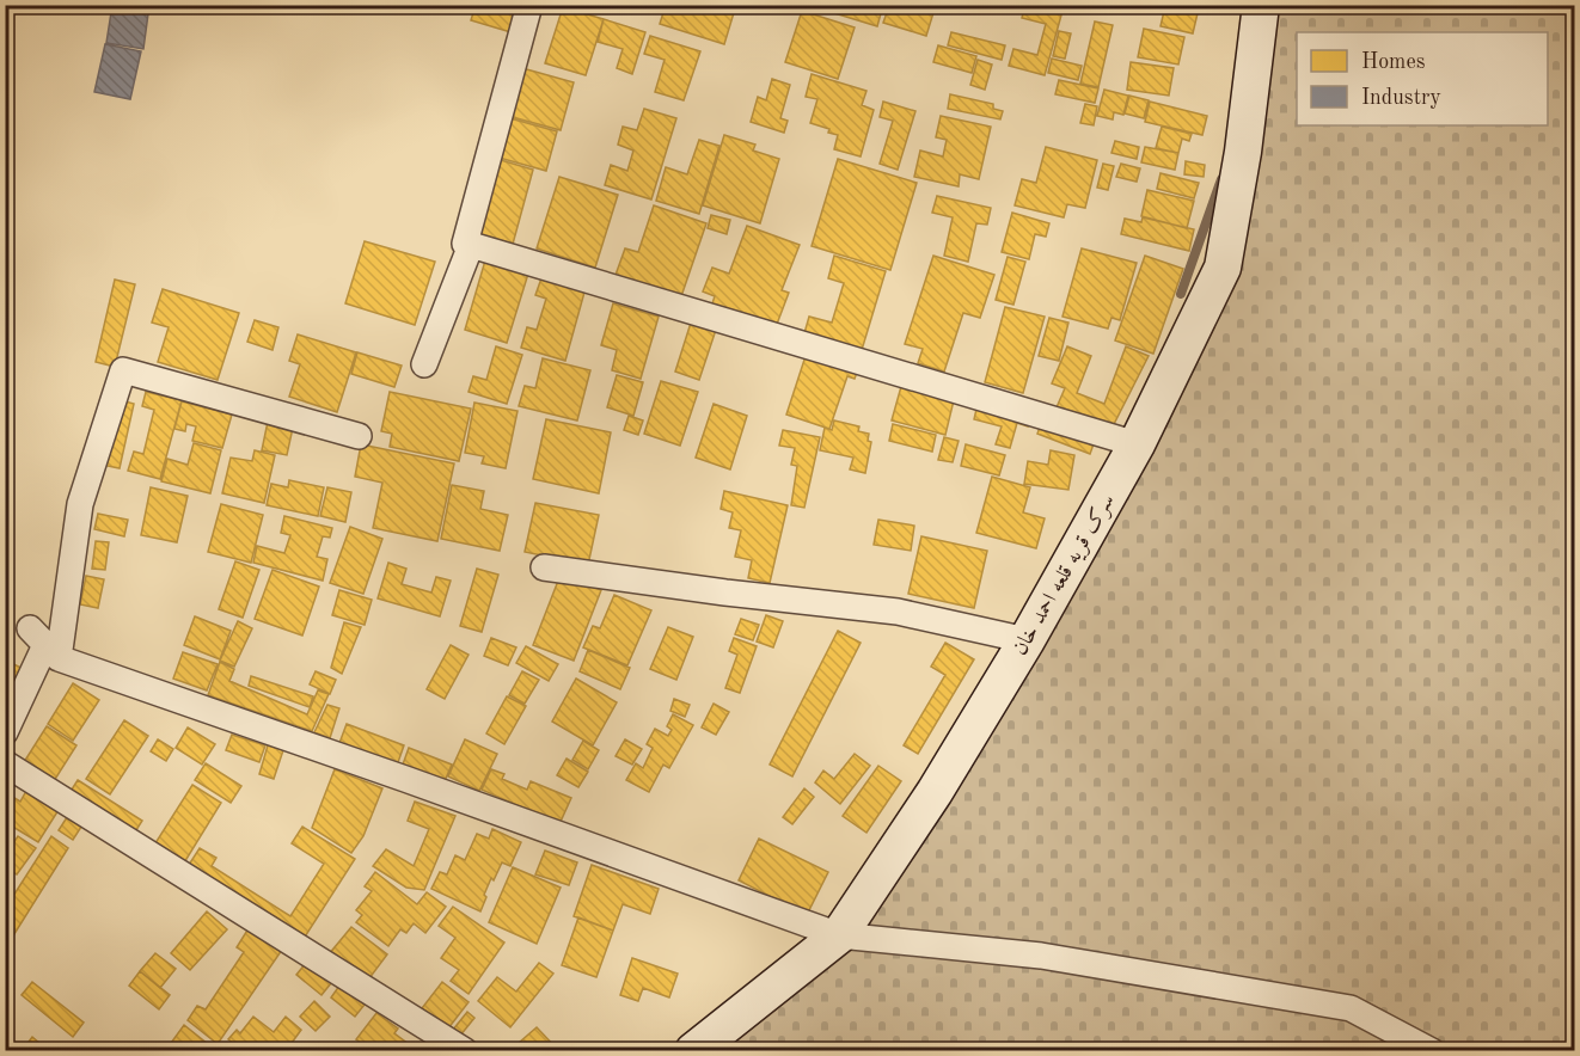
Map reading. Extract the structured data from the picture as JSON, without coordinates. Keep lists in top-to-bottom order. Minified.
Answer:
{"streets":{"street":["سرک قریه قلعه احمد خان"]},"legend":["Homes","Industry"]}
